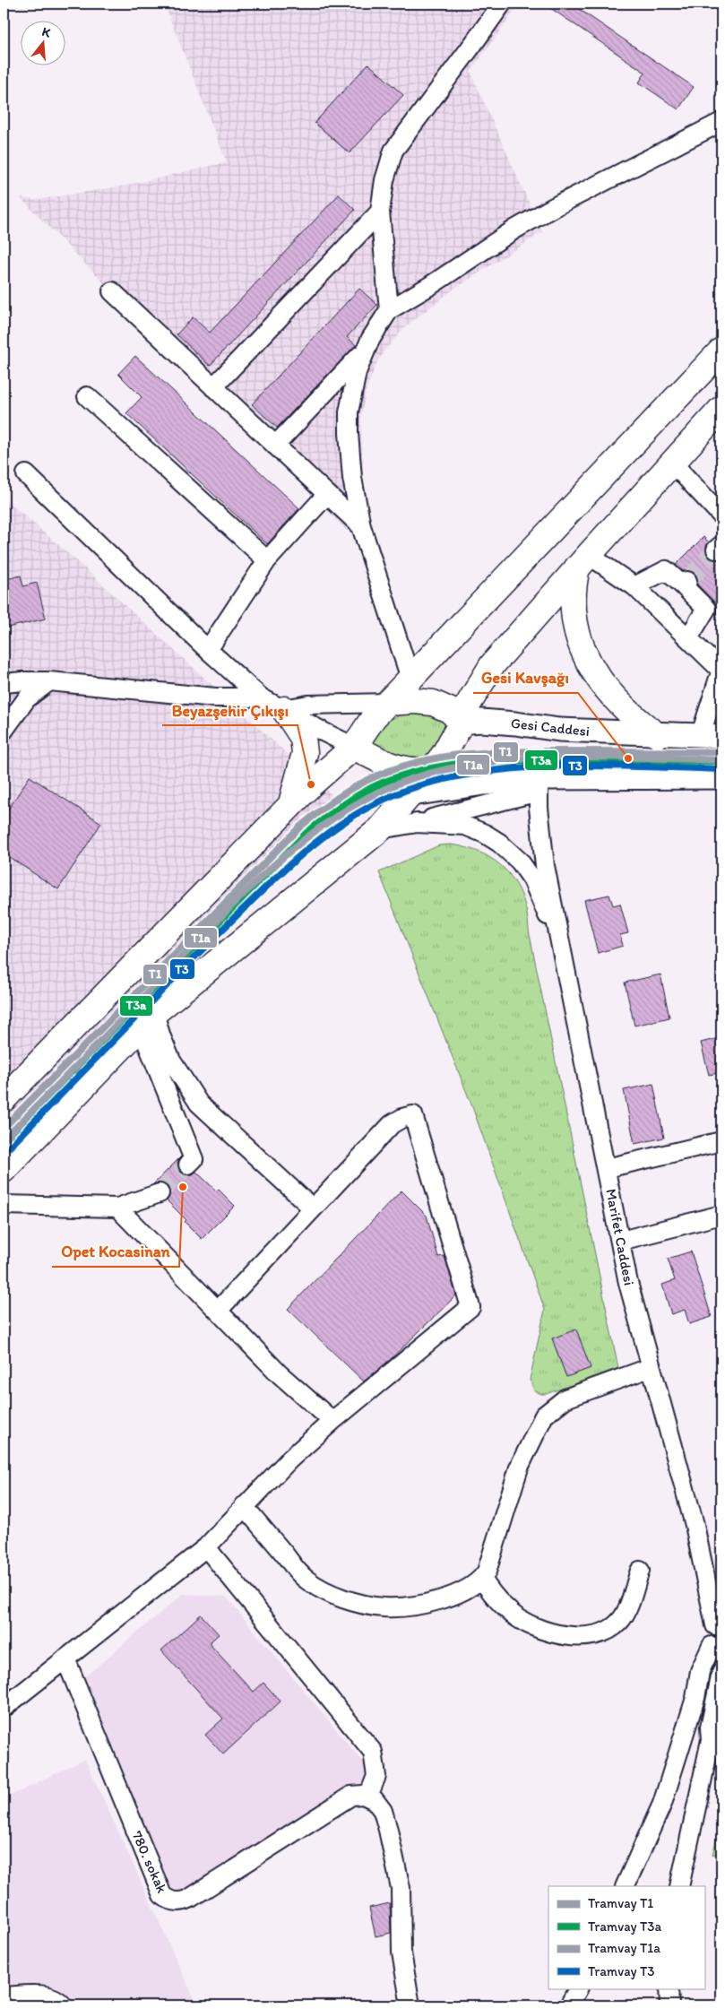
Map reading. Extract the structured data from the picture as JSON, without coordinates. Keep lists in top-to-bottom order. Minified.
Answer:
{"streets":{"main road":["Gesi Caddesi"],"street":["Marifet Caddesi","780. sokak"]},"places":["Gesi Kavşağı","Beyazşehir Çıkışı","Opet Kocasinan"],"lines":["tram line T1","tram line T1a","tram line T3a","tram line T3"],"legend":["Tramvay T1","Tramvay T3a","Tramvay T1a","Tramvay T3"],"north":"top"}
